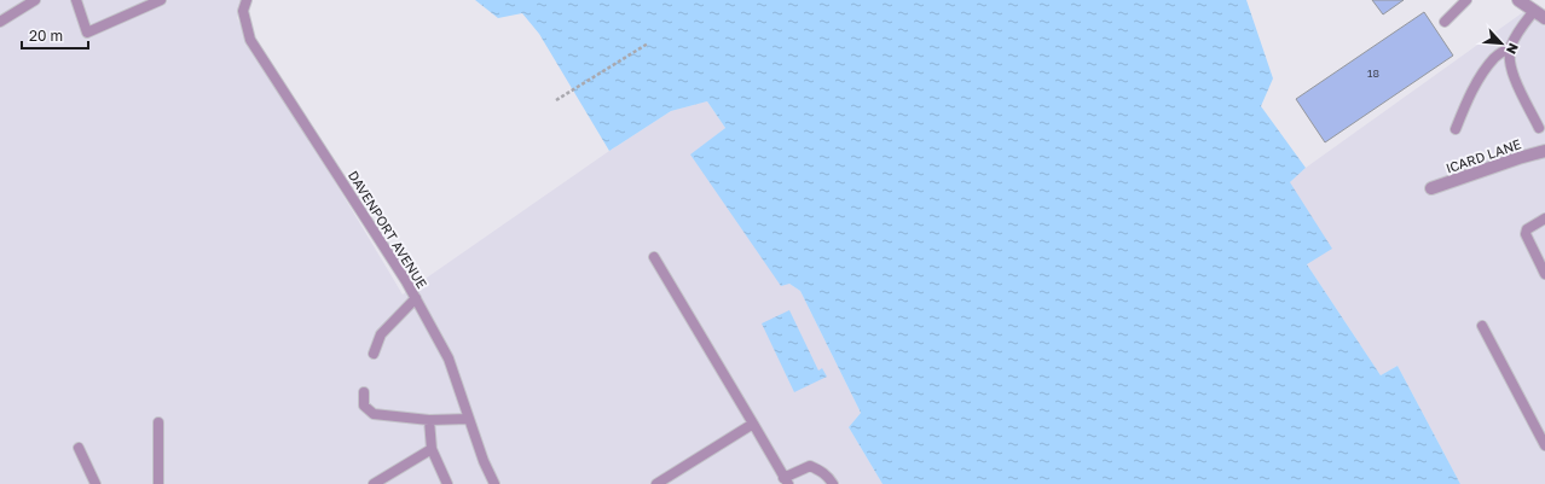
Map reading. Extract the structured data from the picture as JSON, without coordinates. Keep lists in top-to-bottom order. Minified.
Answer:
{"streets":{"street":["ICARD LANE"],"lane":["DAVENPORT AVENUE"]},"house_numbers":["18"],"scale_bar":"20 m","north":"bottom right"}
